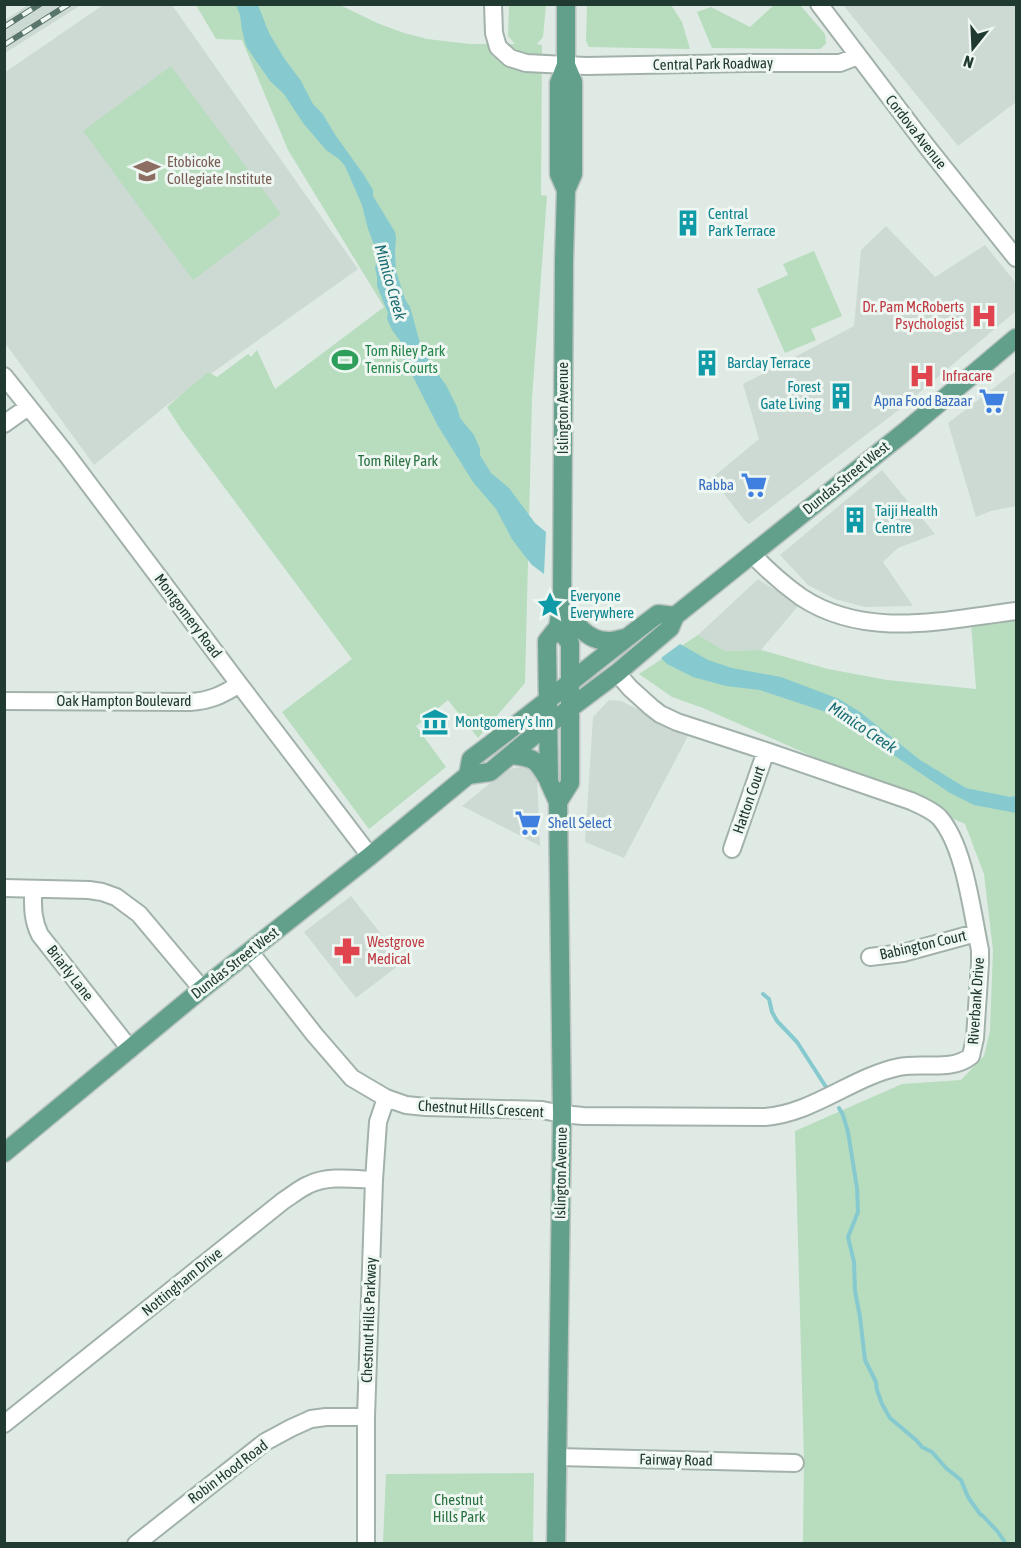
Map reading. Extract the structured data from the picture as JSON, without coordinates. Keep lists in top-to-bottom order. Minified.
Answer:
{"streets":{"main road":["Islington Avenue","Dundas Street West"],"street":["Central Park Roadway","Cordova Avenue","Montgomery Road","Oak Hampton Boulevard","Hatton Court","Babington Court","Briarly Lane","Riverbank Drive","Chestnut Hills Crescent","Nottingham Drive","Chestnut Hills Parkway","Fairway Road","Robin Hood Road"]},"crossings":[["Central Park Roadway","Cordova Avenue"],["Central Park Roadway","Islington Avenue"],["Islington Avenue","Dundas Street West"],["Islington Avenue","Riverbank Drive"],["Islington Avenue","Chestnut Hills Crescent"],["Islington Avenue","Fairway Road"],["Dundas Street West","Montgomery Road"],["Dundas Street West","Briarly Lane"],["Dundas Street West","Riverbank Drive"],["Dundas Street West","Chestnut Hills Crescent"],["Montgomery Road","Oak Hampton Boulevard"],["Hatton Court","Riverbank Drive"],["Babington Court","Riverbank Drive"],["Riverbank Drive","Chestnut Hills Crescent"],["Chestnut Hills Crescent","Chestnut Hills Parkway"],["Nottingham Drive","Chestnut Hills Parkway"],["Chestnut Hills Parkway","Robin Hood Road"]],"water":["Mimico Creek"],"parks":["Tom Riley Park","Chestnut Hills Park"],"places":{"school or university":["Etobicoke Collegiate Institute"],"building":["Central Park Terrace","Barclay Terrace","Forest Gate Living","Taiji Health Centre"],"hospital":["Dr. Pam McRoberts Psychologist","Infracare"],"sports":["Tom Riley Park Tennis Courts"],"supermarket":["Apna Food Bazaar","Rabba","Shell Select"],"place":["Everyone Everywhere"],"museum":["Montgomery's Inn"],"pharmacy":["Westgrove Medical"]},"north":"bottom"}
